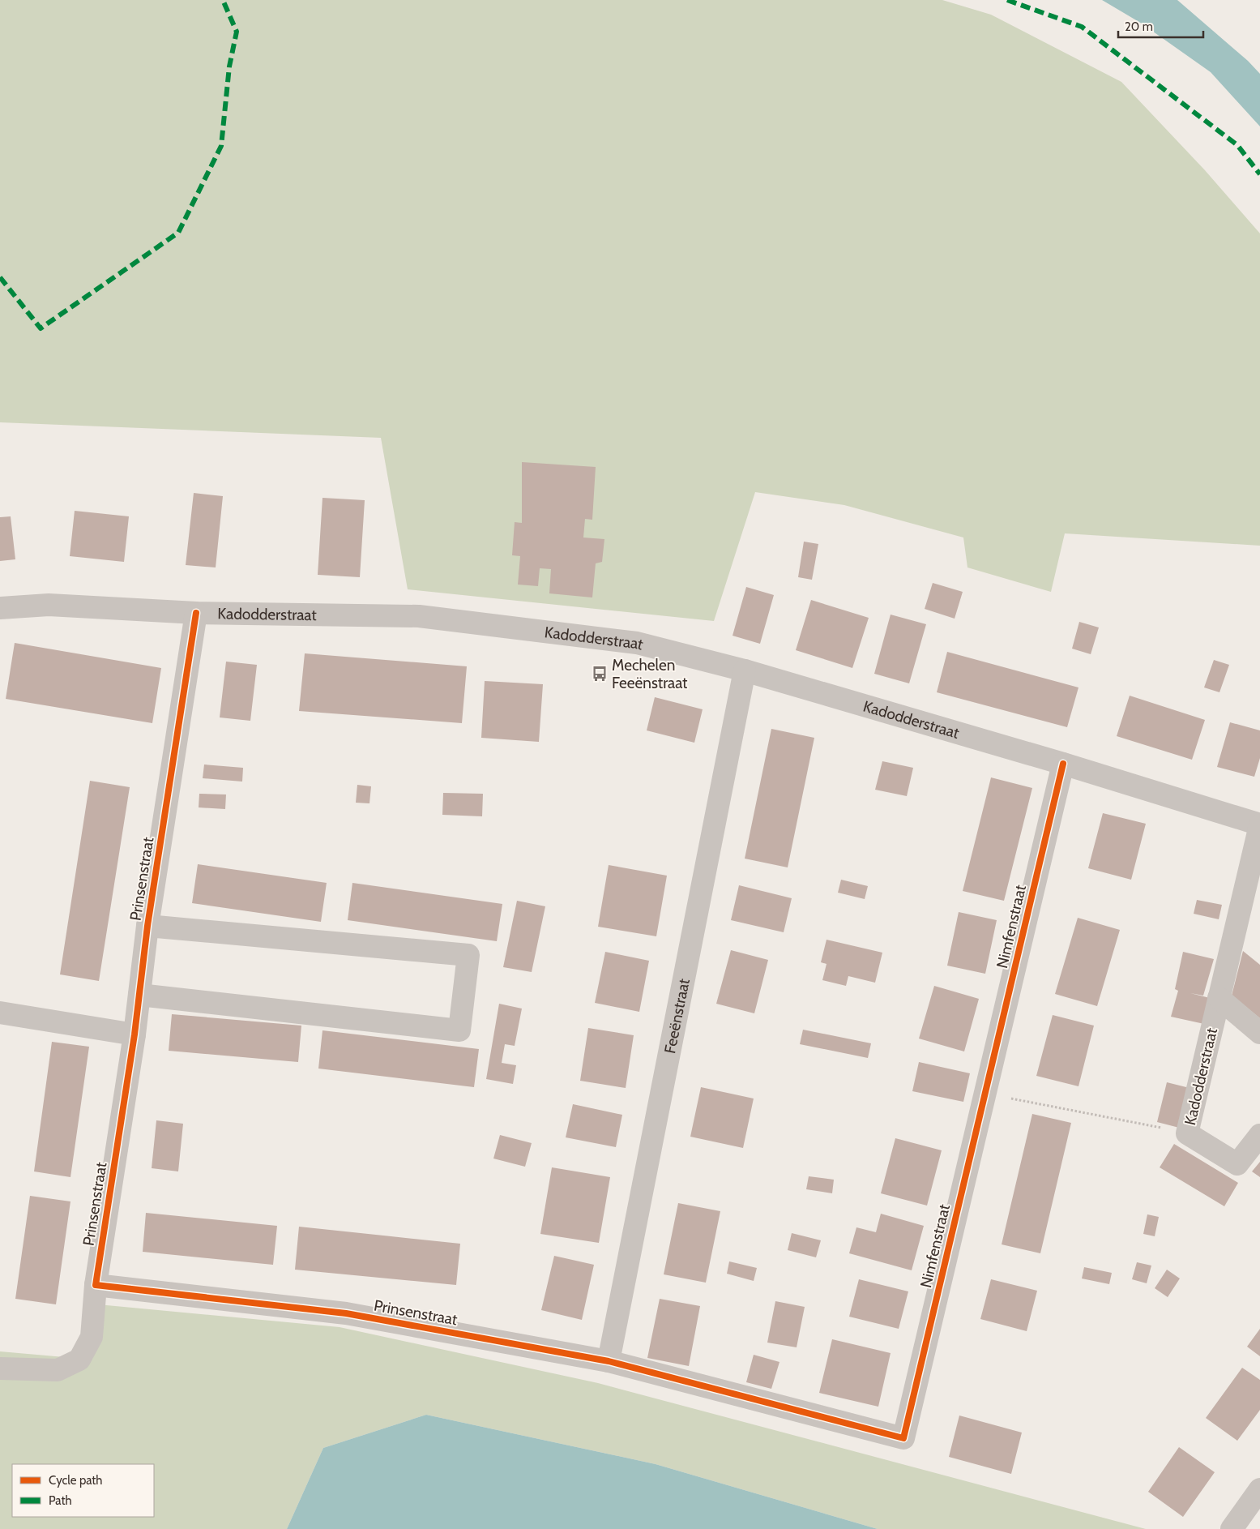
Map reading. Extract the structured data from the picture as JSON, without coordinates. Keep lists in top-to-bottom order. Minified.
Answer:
{"streets":{"street":["Kadodderstraat","Prinsenstraat","Nimfenstraat","Feeënstraat"]},"crossings":[["Kadodderstraat","Prinsenstraat"],["Kadodderstraat","Nimfenstraat"],["Kadodderstraat","Feeënstraat"],["Prinsenstraat","Nimfenstraat"],["Prinsenstraat","Feeënstraat"],["Nimfenstraat","Feeënstraat"]],"places":{"bus stop":["Mechelen Feeënstraat"]},"legend":["Cycle path","Path"],"scale_bar":"20 m"}
